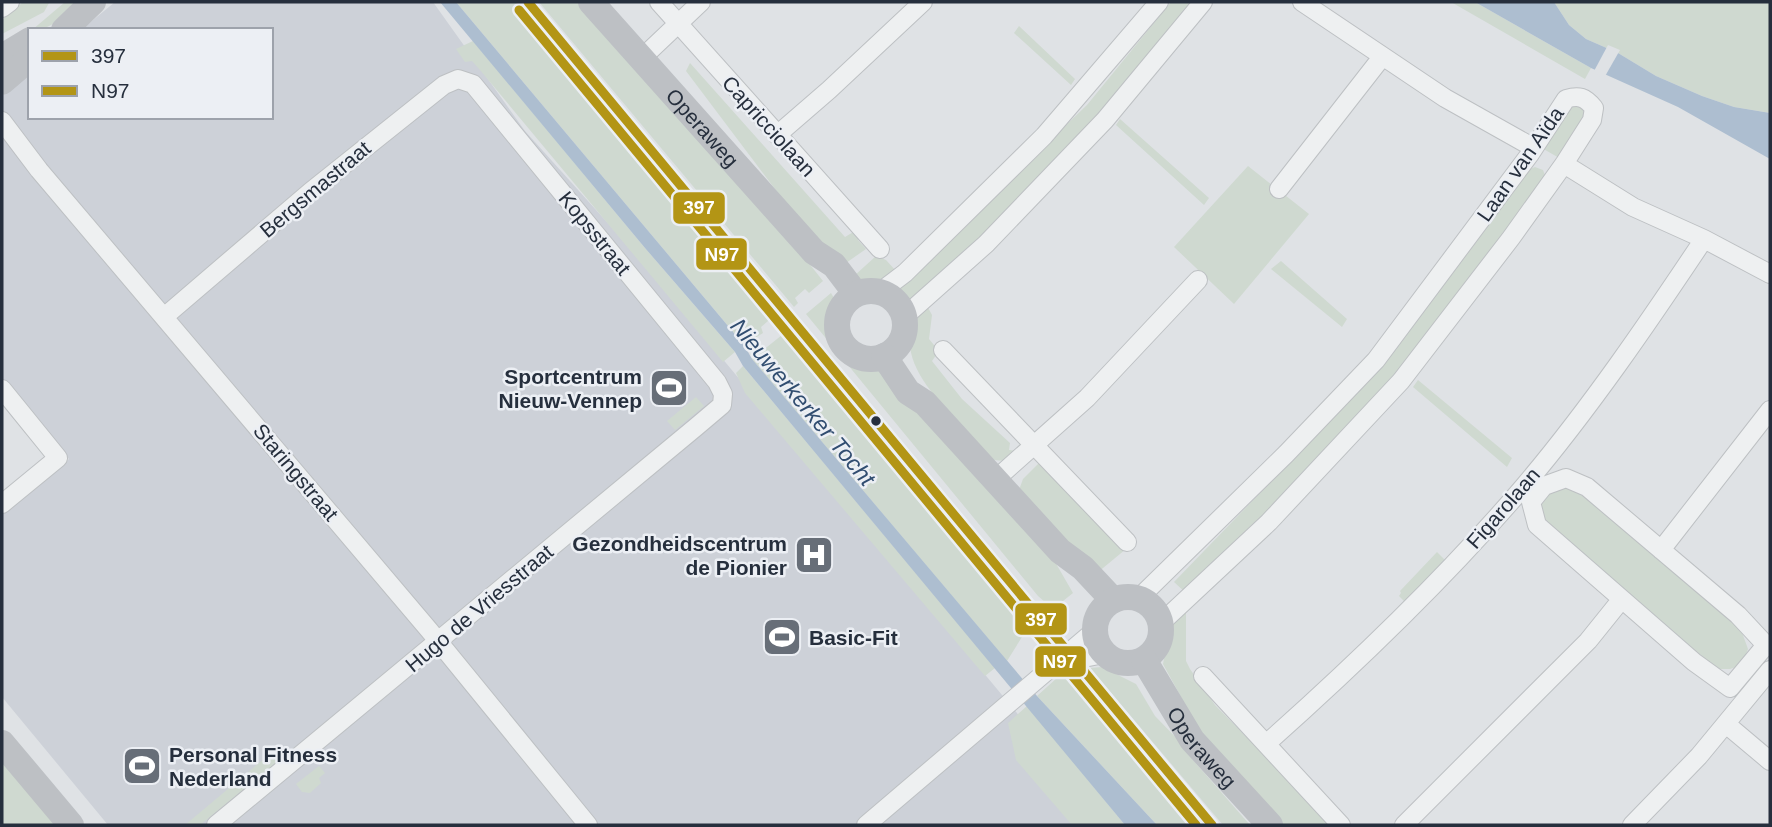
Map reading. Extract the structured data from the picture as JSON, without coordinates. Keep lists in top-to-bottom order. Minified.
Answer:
{"streets":{"main road":["Operaweg"],"street":["Capricciolaan","Laan van Aïda","Bergsmastraat","Kopsstraat","Staringstraat","Figarolaan","Hugo de Vriesstraat"]},"crossings":[["Operaweg","Laan van Aïda"],["Bergsmastraat","Kopsstraat"],["Bergsmastraat","Staringstraat"],["Kopsstraat","Hugo de Vriesstraat"],["Staringstraat","Hugo de Vriesstraat"]],"water":["Nieuwerkerker Tocht"],"places":{"sports":["Sportcentrum Nieuw-Vennep","Basic-Fit","Personal Fitness Nederland"],"hospital":["Gezondheidscentrum de Pionier"]},"lines":["transit line 397","transit line N97"],"legend":["397","N97"]}
